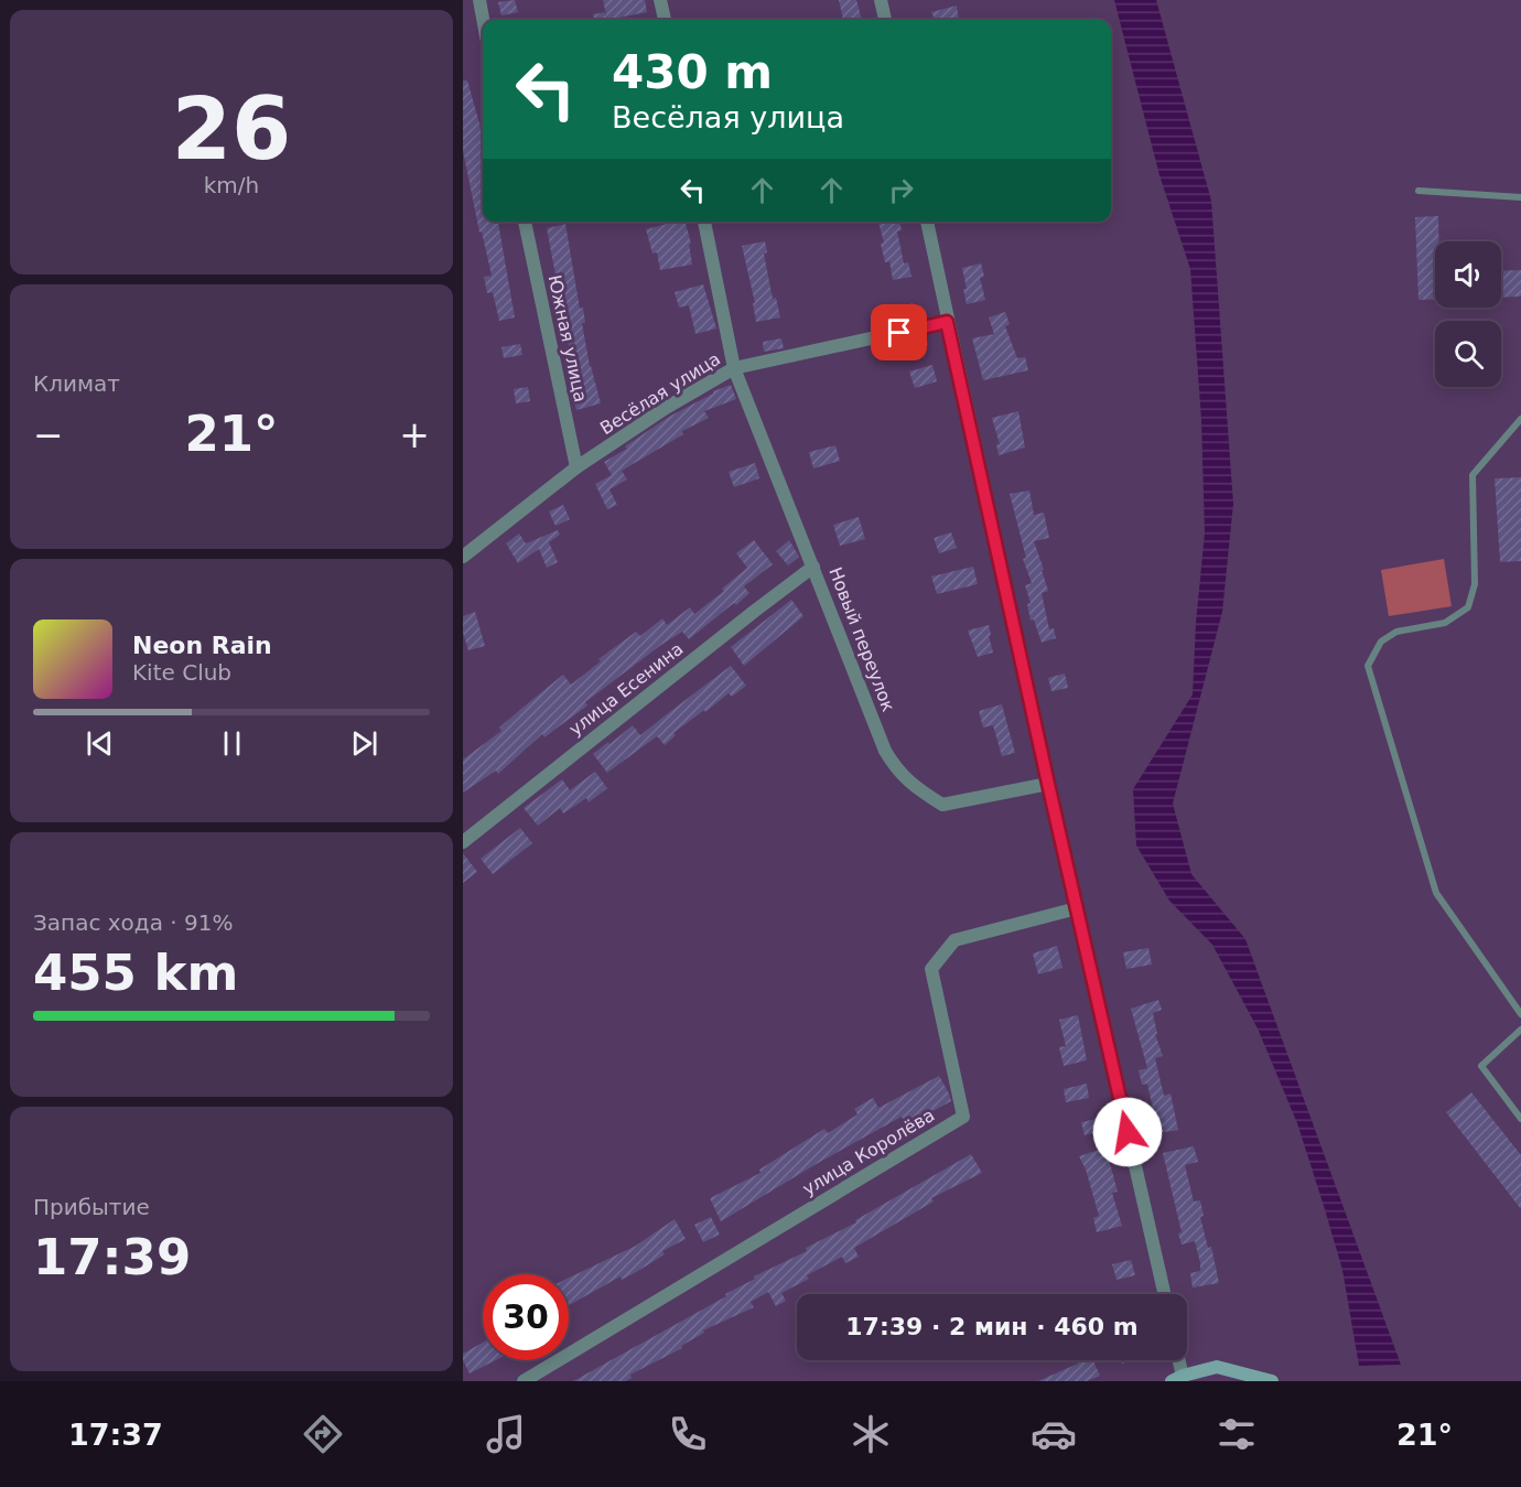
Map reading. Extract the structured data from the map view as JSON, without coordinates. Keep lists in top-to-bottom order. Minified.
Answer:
{"streets":{"street":["Южная улица","Весёлая улица","Новый переулок","улица Есенина","улица Королёва"]},"crossings":[["Южная улица","Весёлая улица"],["Весёлая улица","Новый переулок"],["Новый переулок","улица Есенина"]],"page":{"tile":[["26","km/h"],"Климат",["Запас хода · 91%","455 km"],["Прибытие","17:39"]],"turn":["430 m","Весёлая улица"],"heat":["−","21°","+"],"song":["Neon Rain","Kite Club"],"limit":"30","trip":"17:39 · 2 мин · 460 m","tabs":["17:37","21°"]}}
